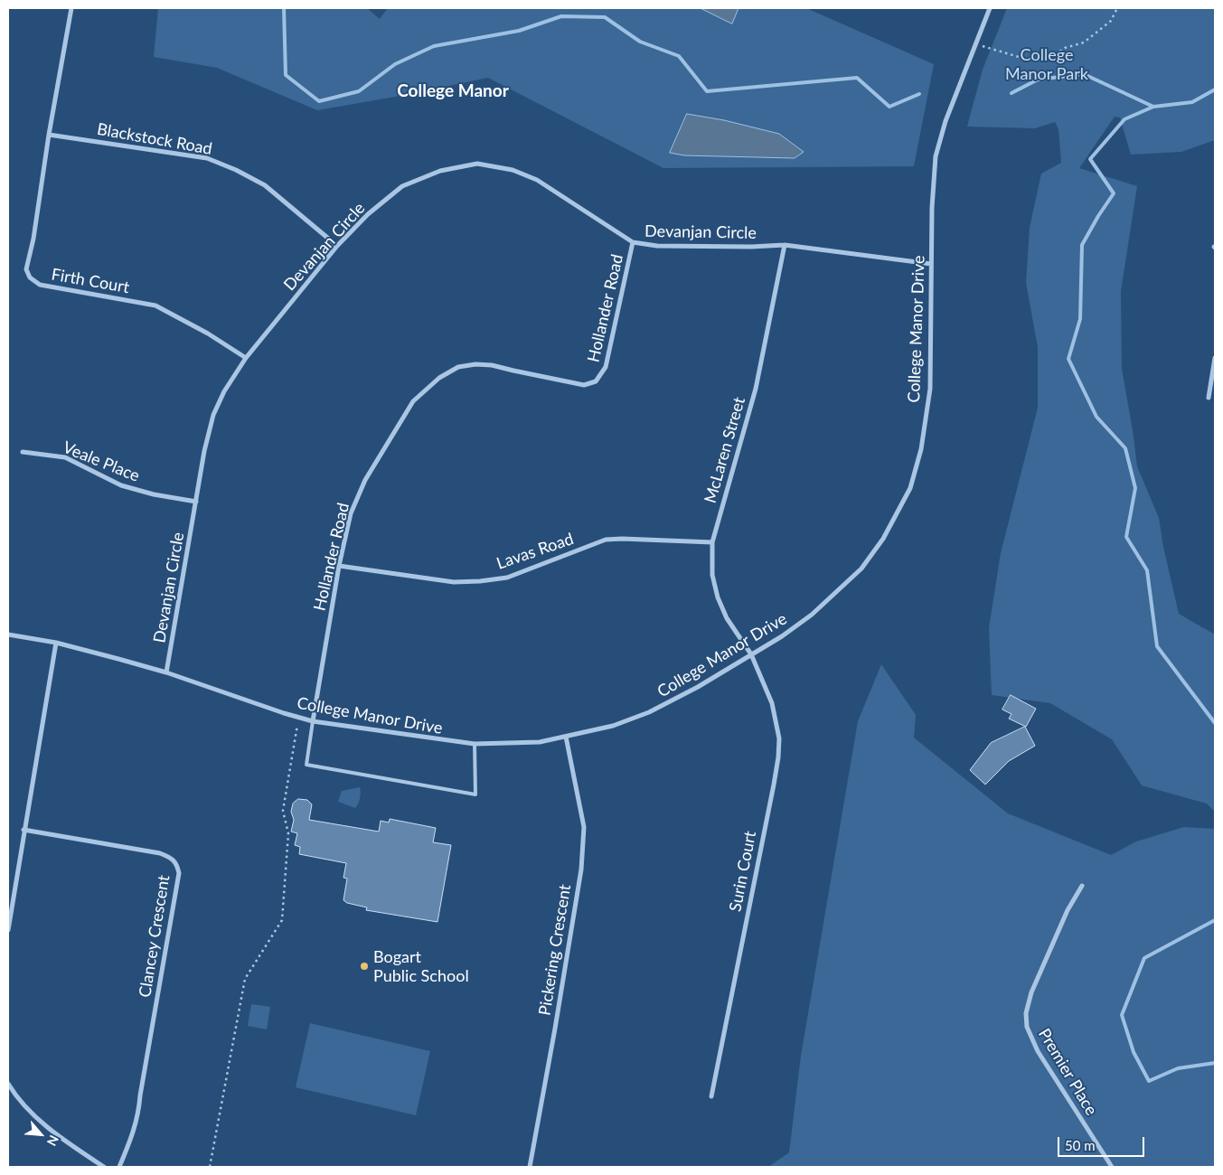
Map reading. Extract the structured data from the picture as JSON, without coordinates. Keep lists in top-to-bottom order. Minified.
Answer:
{"streets":{"street":["Blackstock Road","Devanjan Circle","Firth Court","Hollander Road","College Manor Drive","McLaren Street","Veale Place","Lavas Road","Surin Court","Clancey Crescent","Pickering Crescent","Premier Place"]},"crossings":[["Blackstock Road","Devanjan Circle"],["Blackstock Road","Firth Court"],["Devanjan Circle","Firth Court"],["Devanjan Circle","Hollander Road"],["Devanjan Circle","College Manor Drive"],["Devanjan Circle","McLaren Street"],["Devanjan Circle","Veale Place"],["Hollander Road","College Manor Drive"],["Hollander Road","Lavas Road"],["College Manor Drive","McLaren Street"],["College Manor Drive","Surin Court"],["College Manor Drive","Pickering Crescent"],["McLaren Street","Lavas Road"],["McLaren Street","Surin Court"]],"districts":["College Manor"],"parks":["College Manor Park"],"places":["Bogart Public School"],"scale_bar":"50 m","north":"bottom right"}
